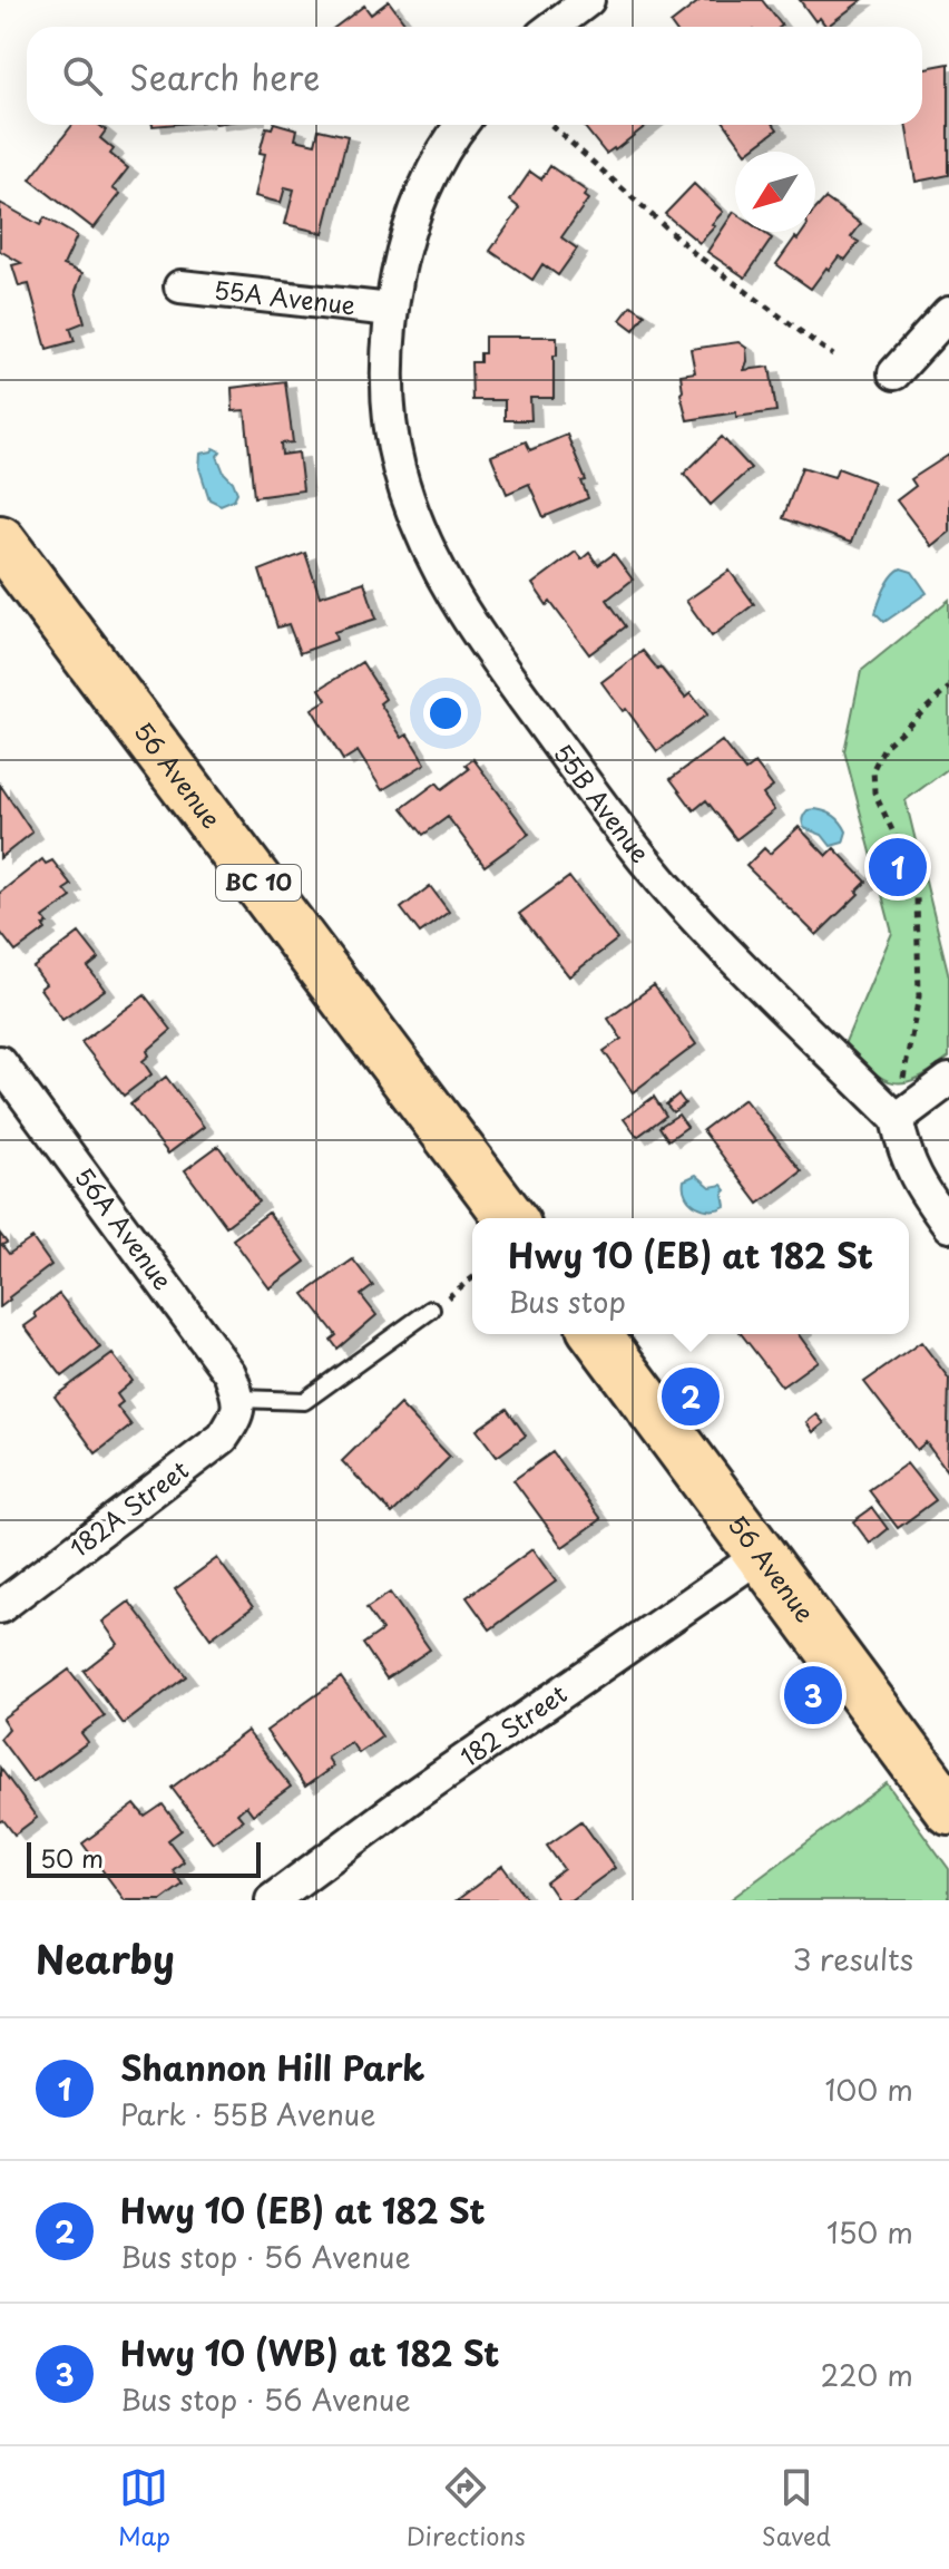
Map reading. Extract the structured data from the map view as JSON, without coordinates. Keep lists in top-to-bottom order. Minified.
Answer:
{"streets":{"highway":["56 Avenue","BC 10"],"street":["55A Avenue","55B Avenue","56A Avenue","182A Street","182 Street"]},"crossings":[["55A Avenue","55B Avenue"],["56 Avenue","182 Street"],["56A Avenue","182A Street"]],"scale_bar":"50 m","north":"bottom left","page":{"search":"Search here","pins":["1","2","3"],"popup":["Hwy 10 (EB) at 182 St","Bus stop"],"scale":"50 m","heading":["Nearby","3 results"],"list":[{"mark":"1","name":"Shannon Hill Park","note":"Park · 55B Avenue","value":"100 m"},{"mark":"2","name":"Hwy 10 (EB) at 182 St","note":"Bus stop · 56 Avenue","value":"150 m"},{"mark":"3","name":"Hwy 10 (WB) at 182 St","note":"Bus stop · 56 Avenue","value":"220 m"}],"nav":["Map","Directions","Saved"]}}
